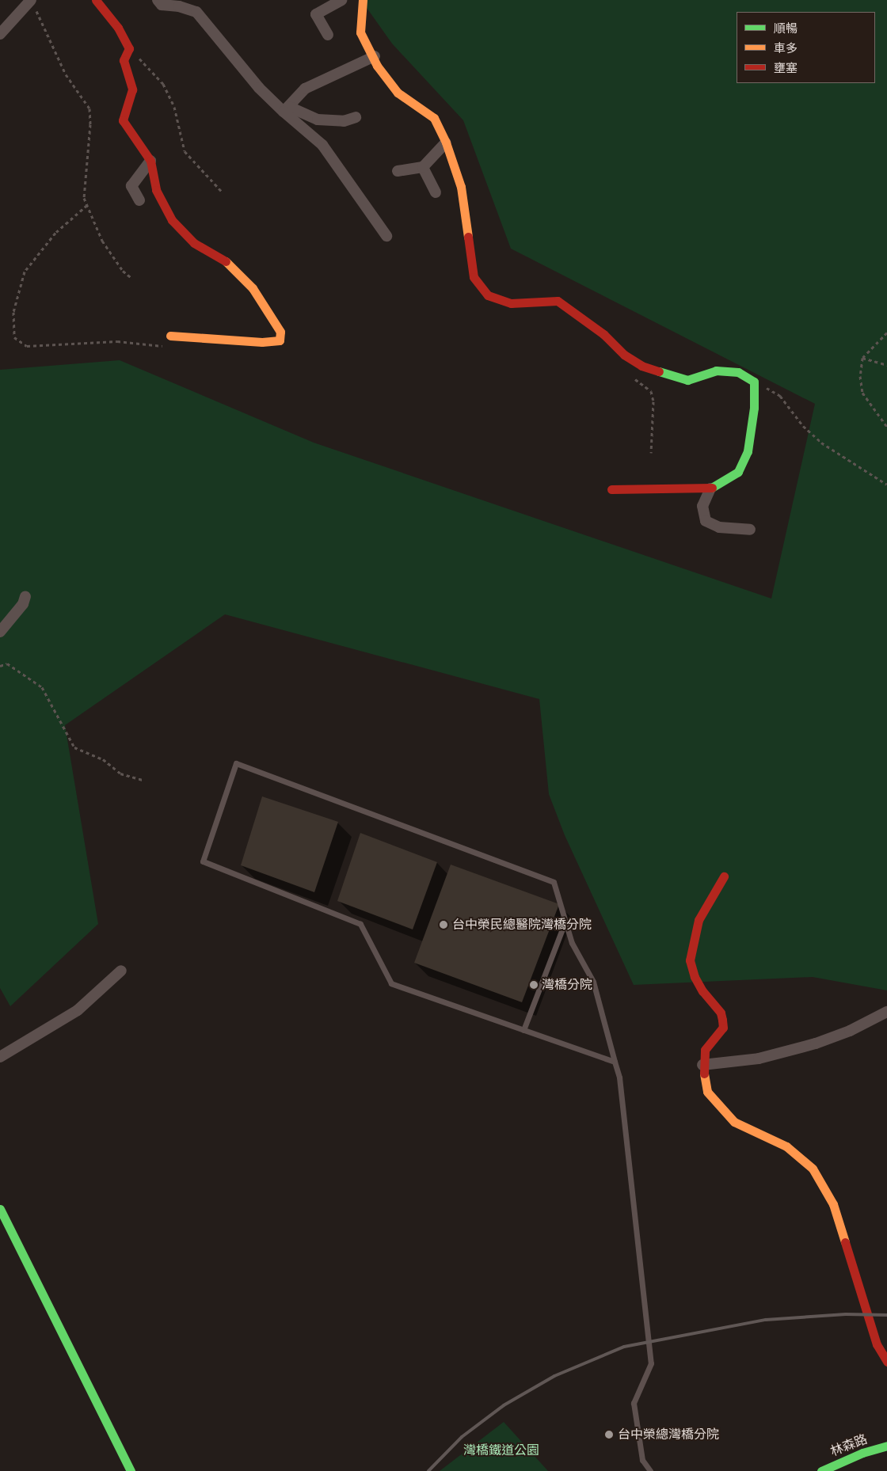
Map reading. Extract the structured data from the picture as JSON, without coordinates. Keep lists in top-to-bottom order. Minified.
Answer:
{"streets":{"street":["林森路"]},"parks":["灣橋鐵道公園"],"places":["台中榮民總醫院灣橋分院","灣橋分院","台中榮總灣橋分院"],"legend":["順暢","車多","壅塞"]}
